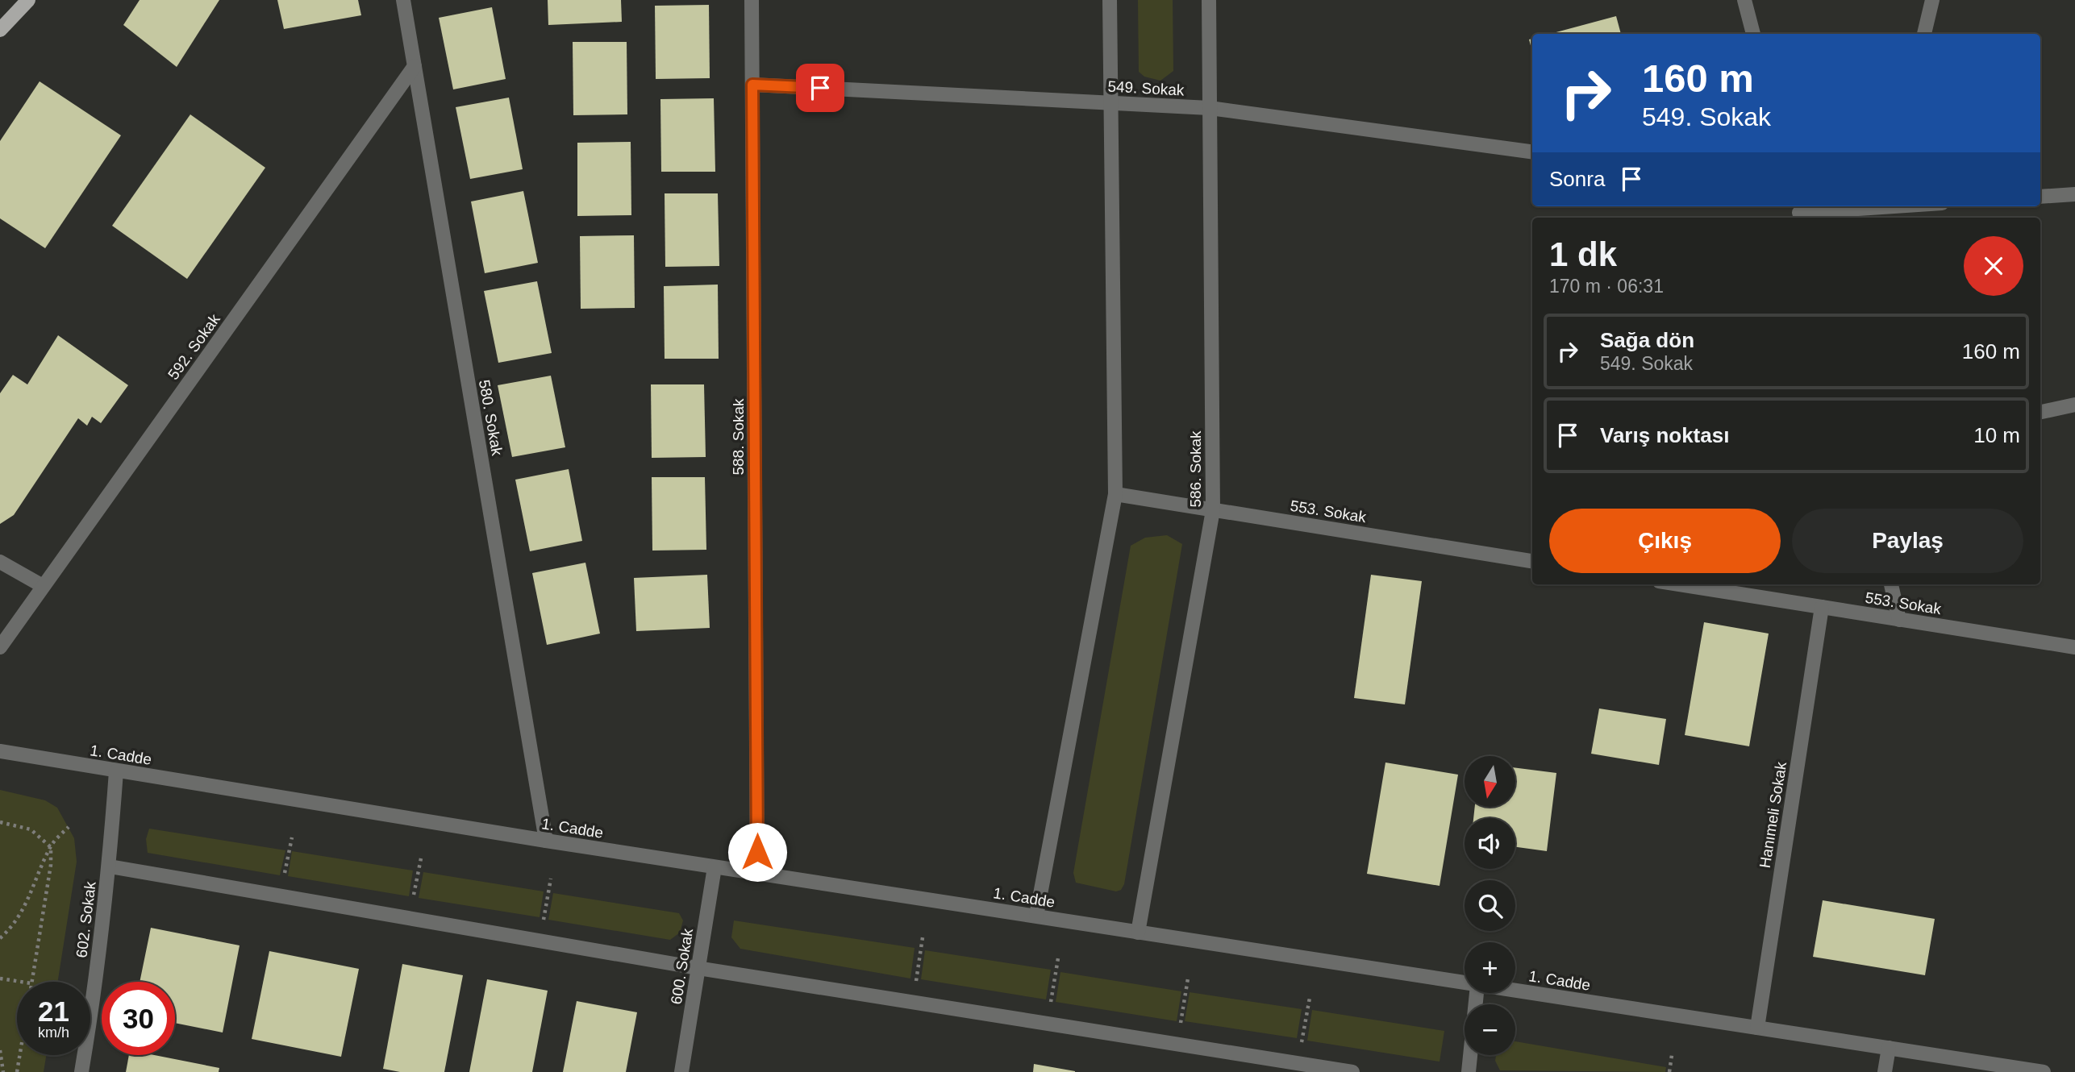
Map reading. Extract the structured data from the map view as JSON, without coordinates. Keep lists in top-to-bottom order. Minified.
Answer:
{"streets":{"street":["549. Sokak","592. Sokak","580. Sokak","588. Sokak","586. Sokak","553. Sokak","1. Cadde","Hanımeli Sokak","602. Sokak","600. Sokak"]},"crossings":[["549. Sokak","588. Sokak"],["549. Sokak","586. Sokak"],["592. Sokak","580. Sokak"],["580. Sokak","1. Cadde"],["588. Sokak","1. Cadde"],["586. Sokak","553. Sokak"],["586. Sokak","1. Cadde"],["553. Sokak","Hanımeli Sokak"],["1. Cadde","Hanımeli Sokak"],["1. Cadde","602. Sokak"],["1. Cadde","600. Sokak"]],"north":"bottom","page":{"turn":["160 m","549. Sokak"],"then":"Sonra","heading":["1 dk","170 m · 06:31"],"list":[{"name":"Sağa dön","note":"549. Sokak","value":"160 m"},{"name":"Varış noktası","value":"10 m"}],"buttons":["Çıkış","Paylaş"],"map_buttons":["+","−"],"speed":"21 km/h","limit":"30"}}
